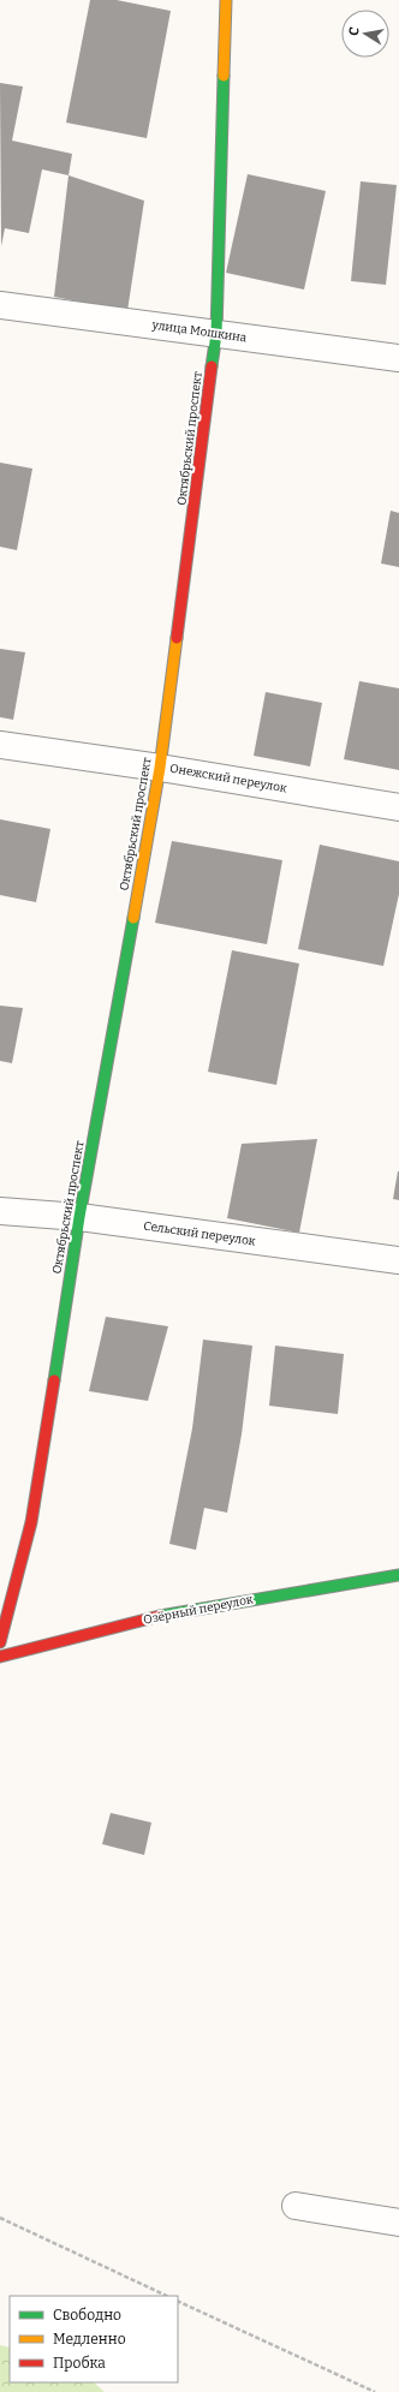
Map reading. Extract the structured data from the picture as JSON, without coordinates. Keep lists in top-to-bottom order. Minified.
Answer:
{"streets":{"street":["улица Мошкина","Октябрьский проспект","Онежский переулок","Сельский переулок","Озёрный переулок"]},"crossings":[["улица Мошкина","Октябрьский проспект"],["Октябрьский проспект","Онежский переулок"],["Октябрьский проспект","Сельский переулок"]],"legend":["Свободно","Медленно","Пробка"],"north":"left"}
